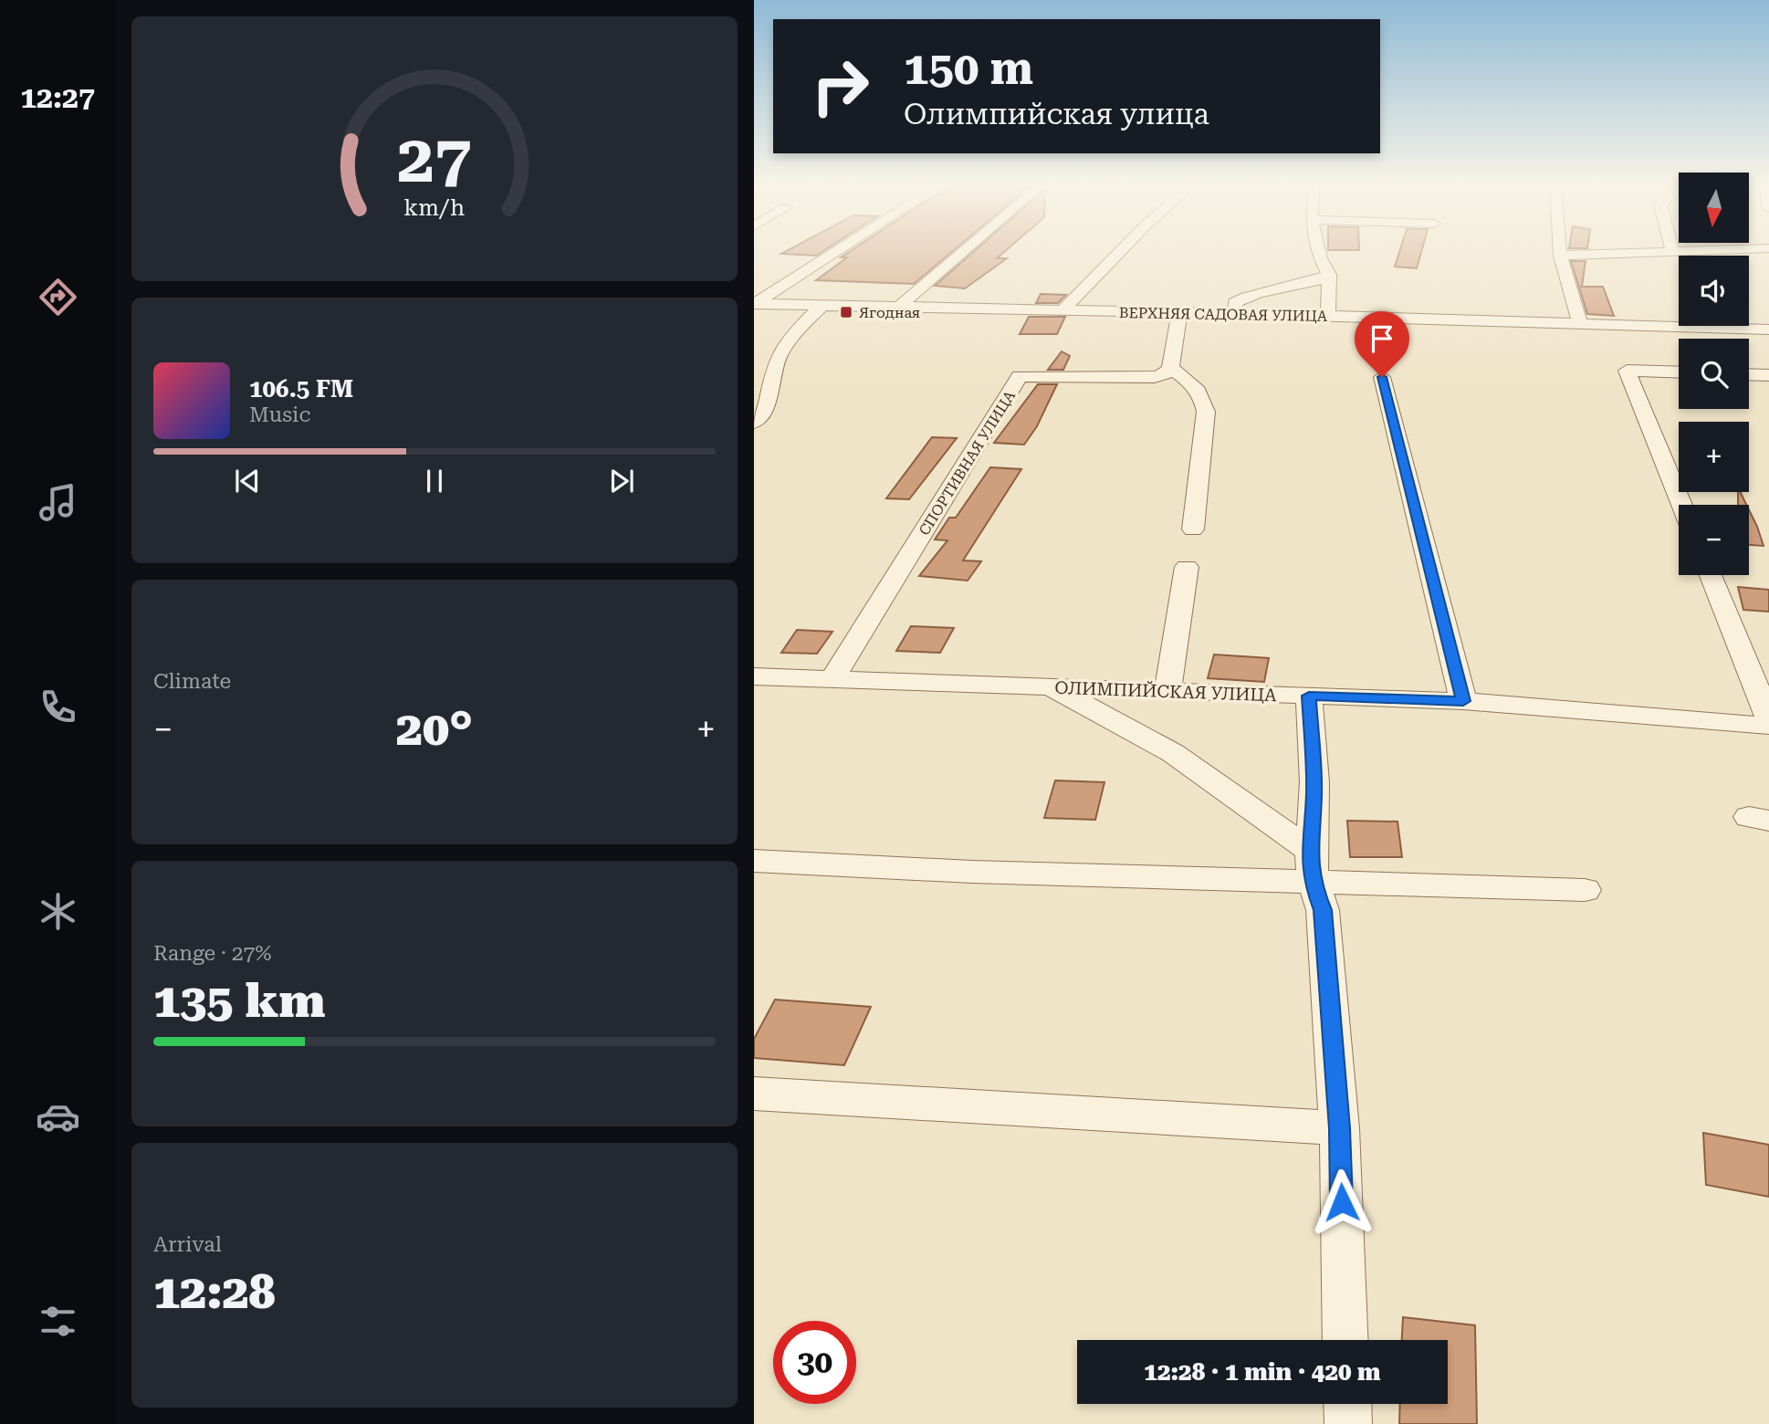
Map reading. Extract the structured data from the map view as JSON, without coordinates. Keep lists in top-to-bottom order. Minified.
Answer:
{"streets":{"street":["ВЕРХНЯЯ САДОВАЯ УЛИЦА","СПОРТИВНАЯ УЛИЦА","ОЛИМПИЙСКАЯ УЛИЦА"]},"crossings":[["СПОРТИВНАЯ УЛИЦА","ОЛИМПИЙСКАЯ УЛИЦА"]],"places":{"transit":["Ягодная"]},"north":"bottom","page":{"tabs":"12:27","turn":["150 m","Олимпийская улица"],"map_buttons":["+","−"],"song":["106.5 FM","Music"],"tile":["Climate",["Range · 27%","135 km"],["Arrival","12:28"]],"heat":["−","20°","+"],"limit":"30","trip":"12:28 · 1 min · 420 m","gauge":["27","km/h"]}}
